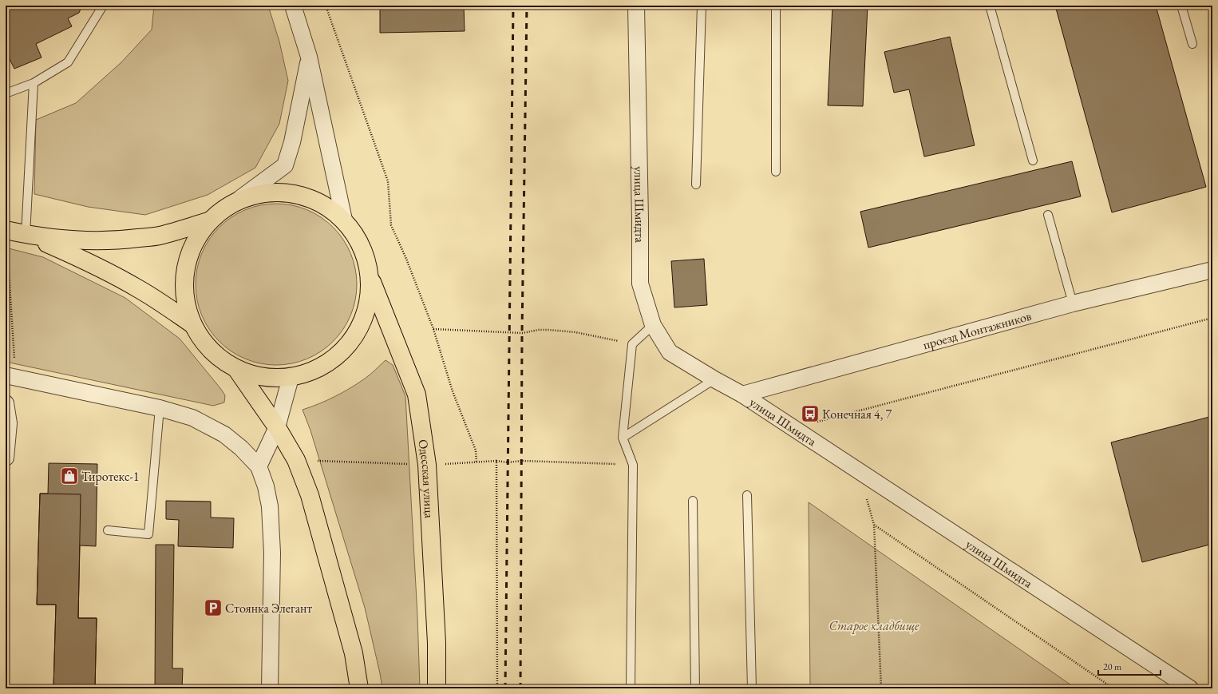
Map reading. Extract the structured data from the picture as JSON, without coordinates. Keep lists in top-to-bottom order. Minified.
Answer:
{"streets":{"main road":["Одесская улица"],"street":["улица Шмидта","проезд Монтажников"]},"crossings":[["улица Шмидта","проезд Монтажников"]],"parks":["Старое кладбище"],"places":{"bus stop":["Конечная 4, 7"],"shop":["Тиротекс-1"],"parking":["Стоянка Элегант"]},"scale_bar":"20 m"}
